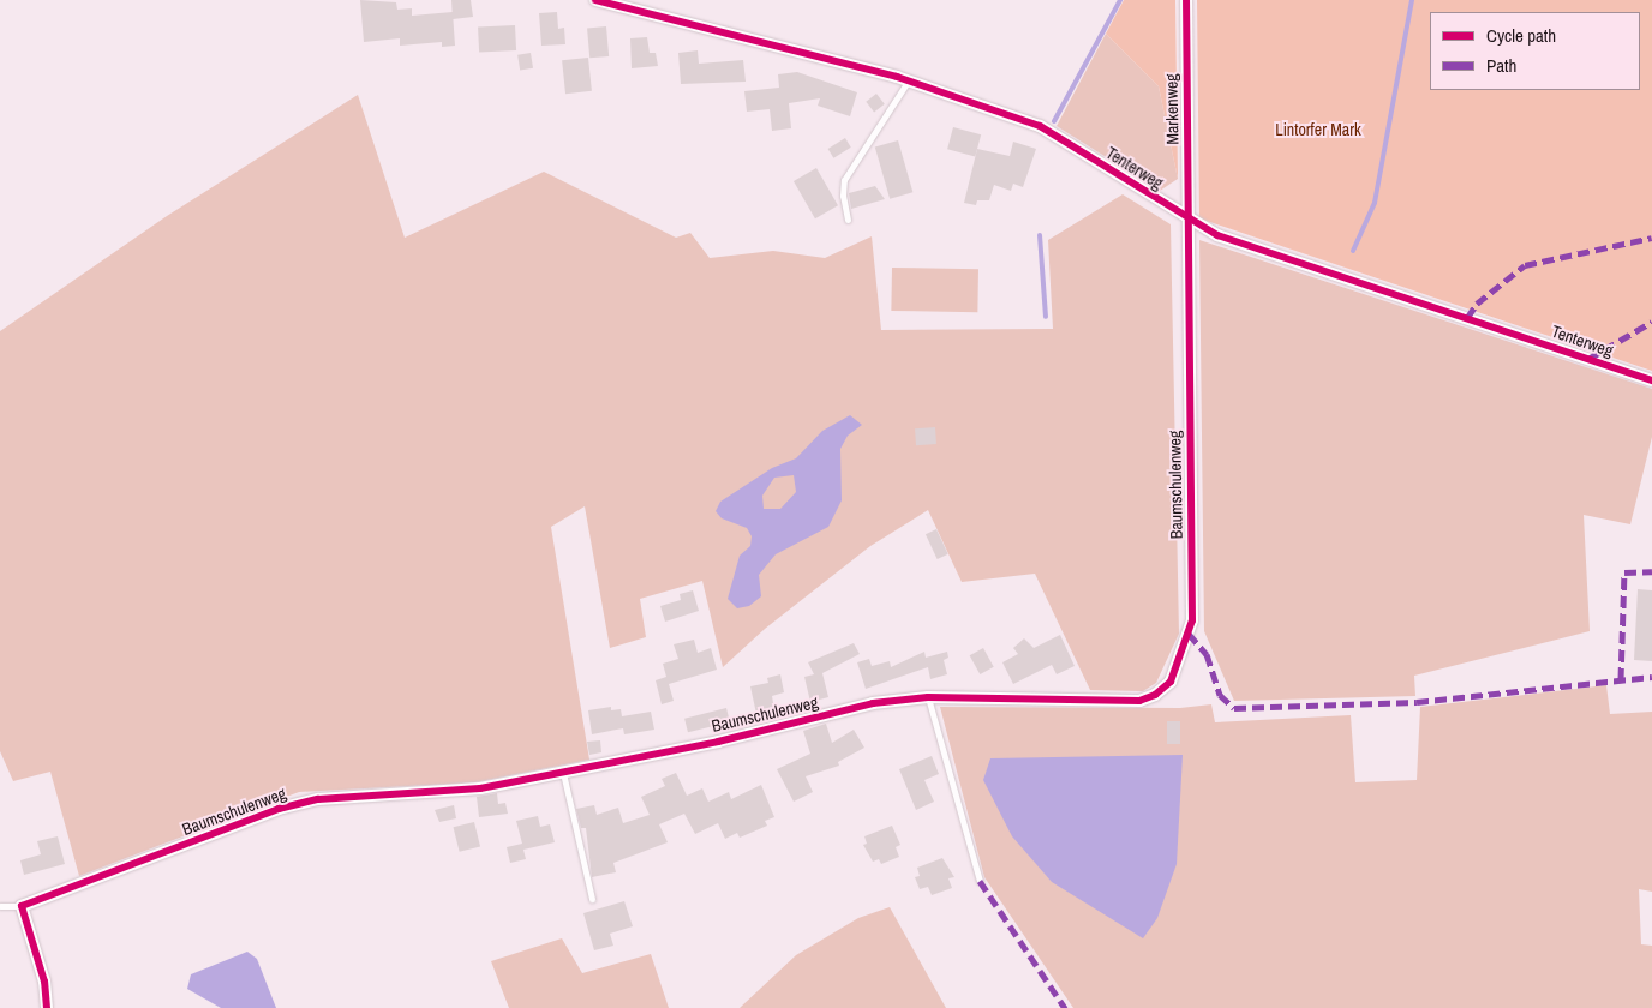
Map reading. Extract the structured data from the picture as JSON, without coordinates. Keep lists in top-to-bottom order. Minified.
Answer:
{"streets":{"street":["Markenweg","Tenterweg","Baumschulenweg"]},"crossings":[["Markenweg","Tenterweg"],["Markenweg","Baumschulenweg"],["Tenterweg","Baumschulenweg"]],"parks":["Lintorfer Mark"],"legend":["Cycle path","Path"]}
